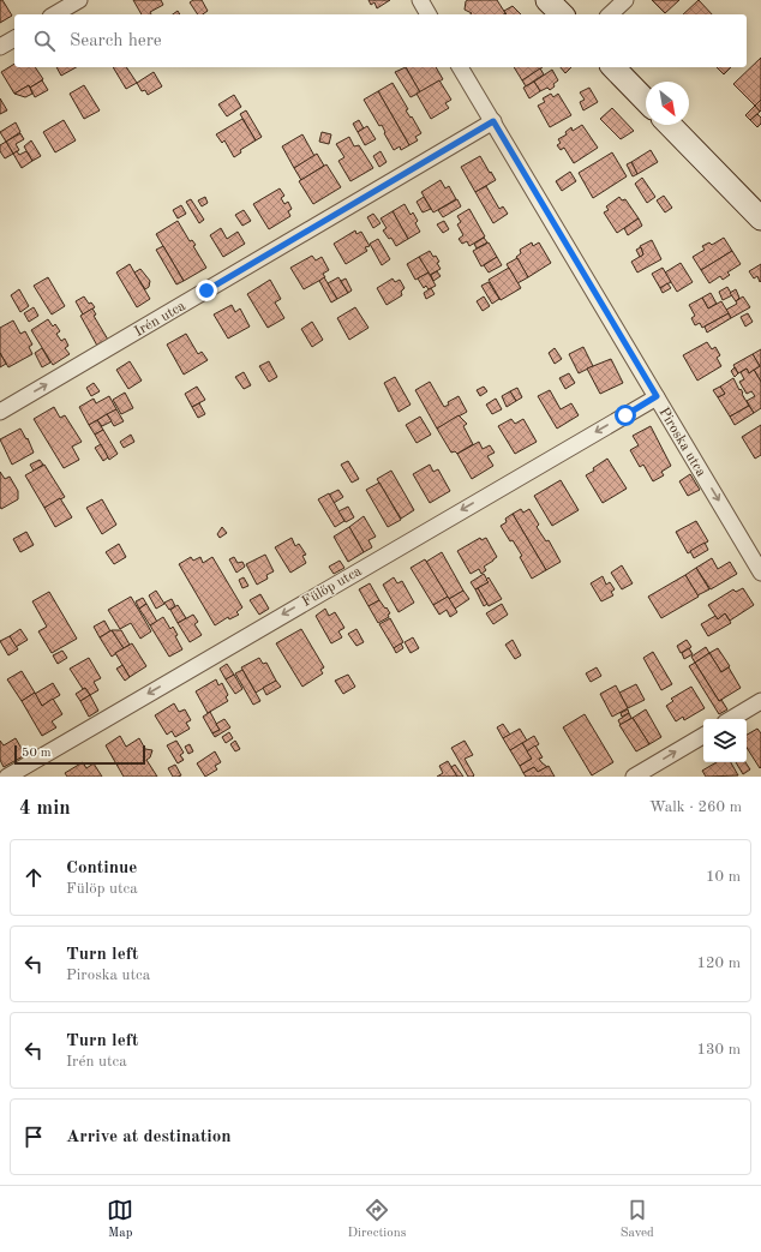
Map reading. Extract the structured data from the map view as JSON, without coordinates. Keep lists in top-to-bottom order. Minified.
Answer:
{"streets":{"street":["Irén utca","Piroska utca","Fülöp utca"]},"crossings":[["Irén utca","Piroska utca"],["Piroska utca","Fülöp utca"]],"one_way":["Irén utca","Fülöp utca"],"scale_bar":"50 m","north":"bottom right","page":{"search":"Search here","scale":"50 m","heading":["4 min","Walk · 260 m"],"list":[["Continue","Fülöp utca","10 m"],["Turn left","Piroska utca","120 m"],["Turn left","Irén utca","130 m"],"Arrive at destination"],"nav":["Map","Directions","Saved"]}}
